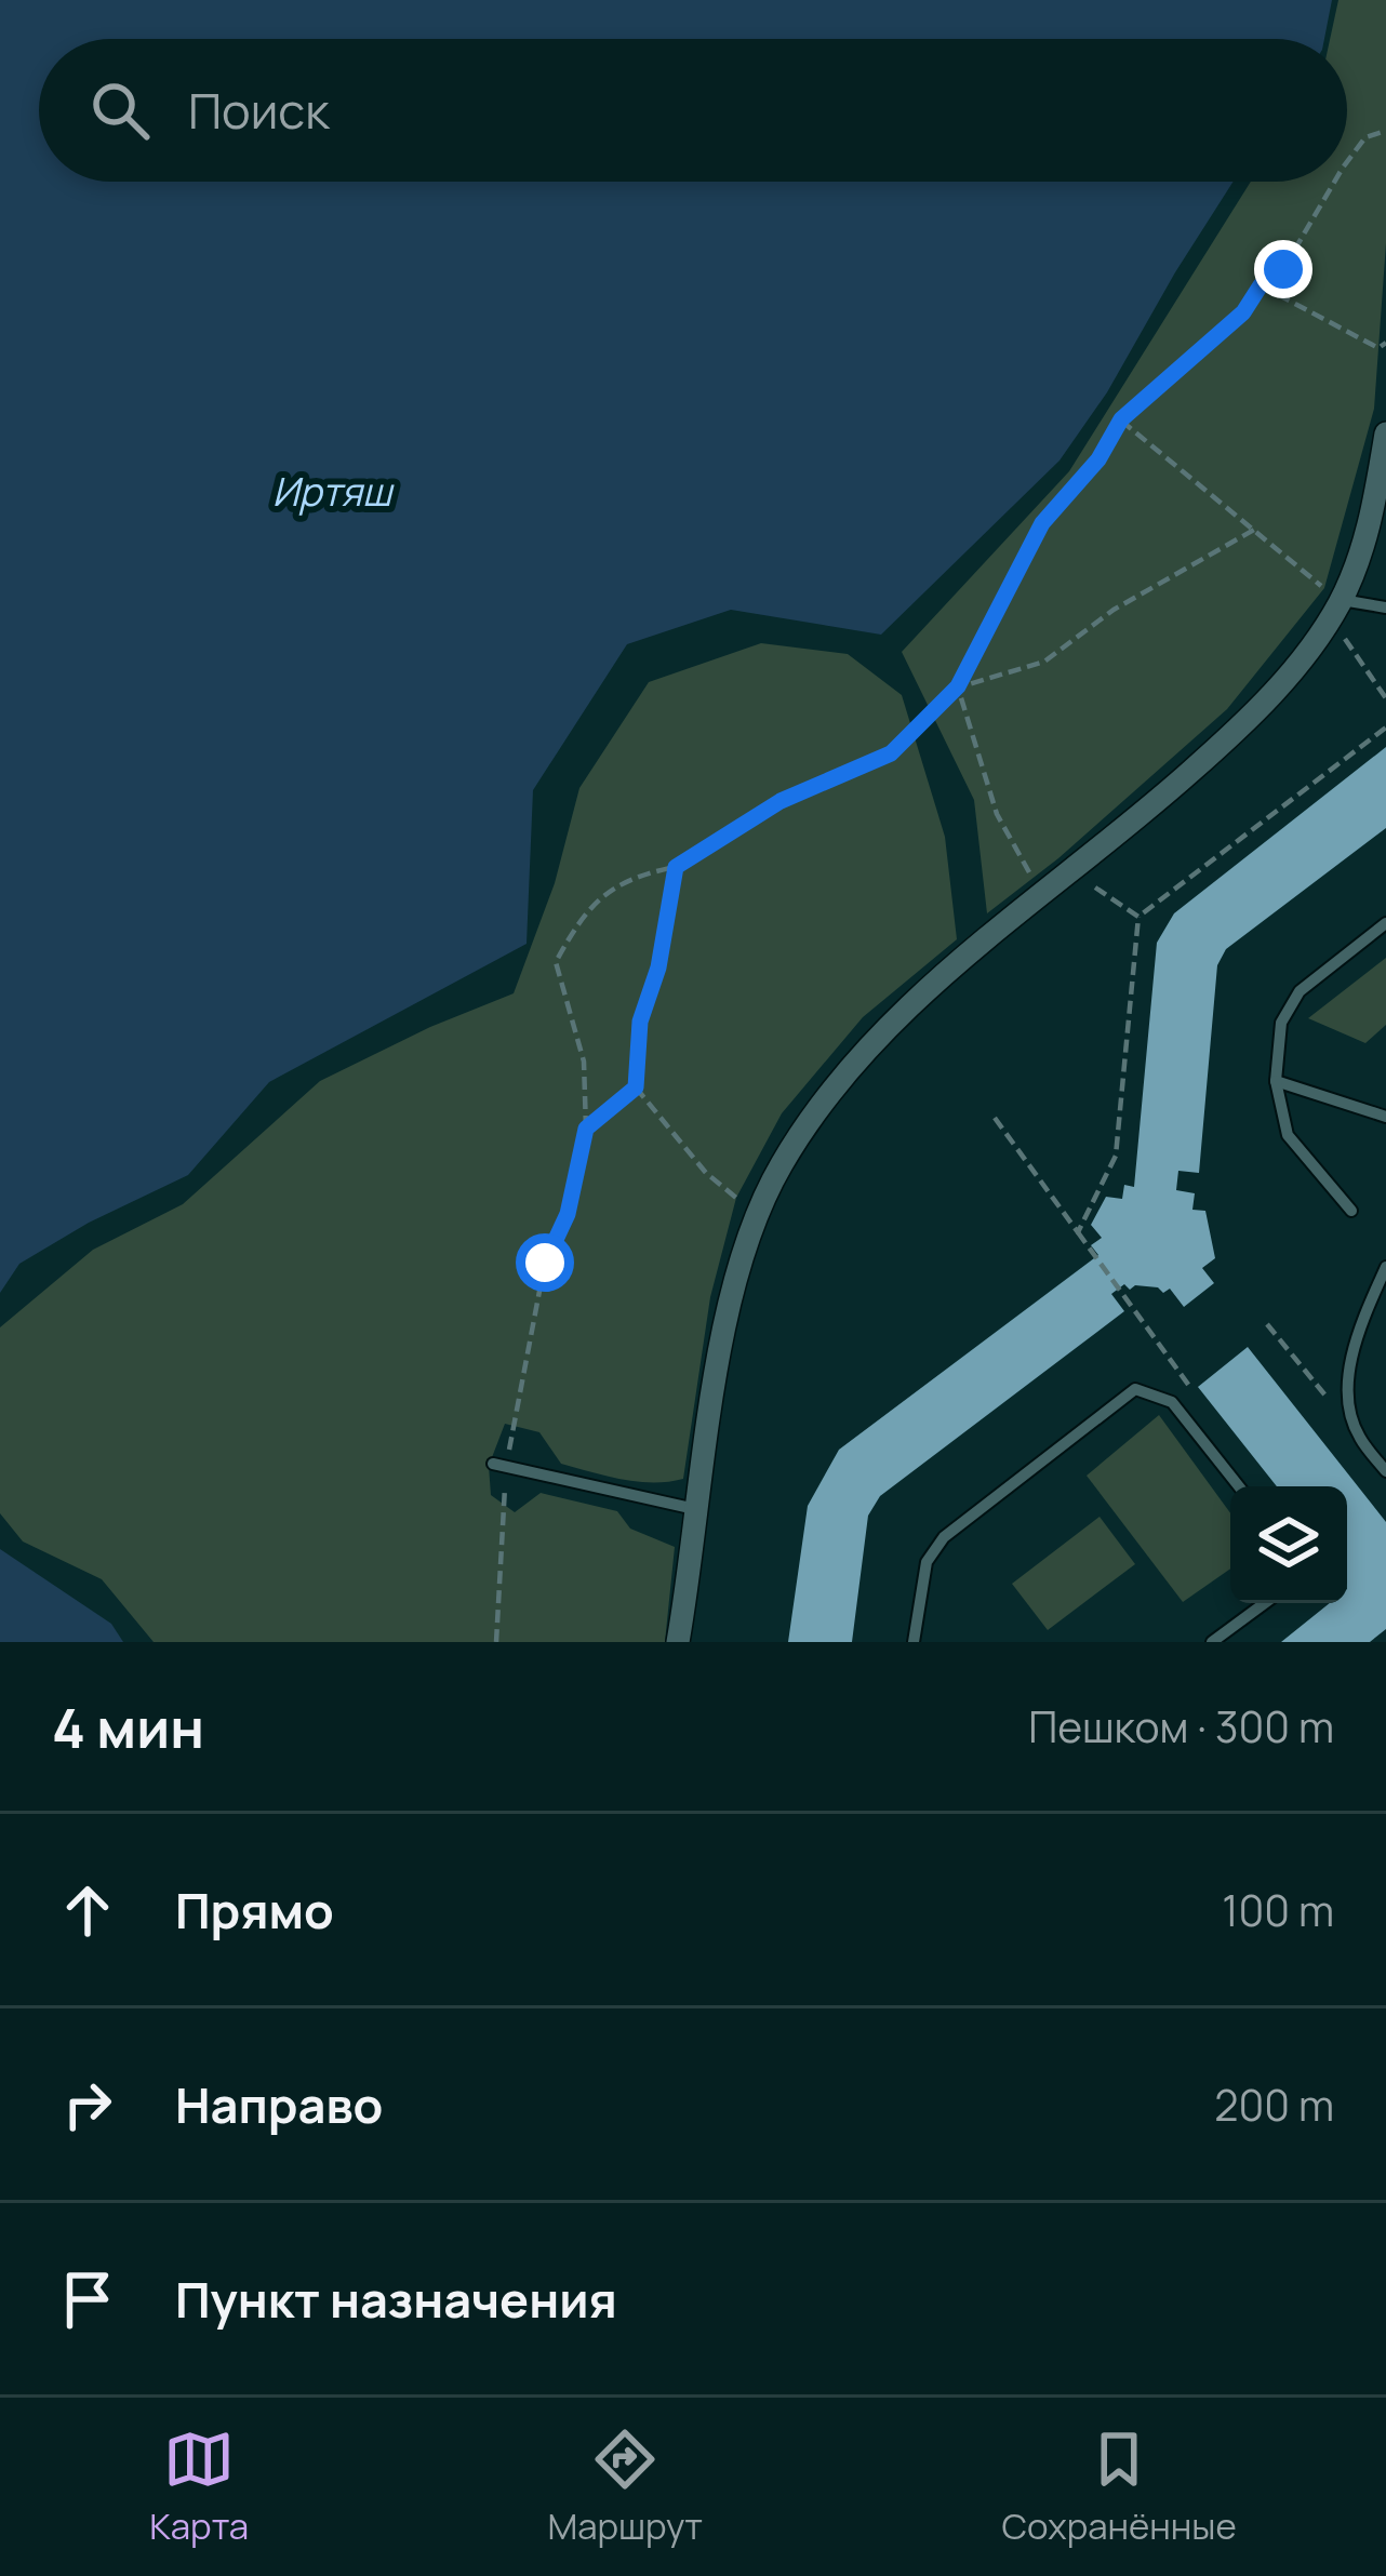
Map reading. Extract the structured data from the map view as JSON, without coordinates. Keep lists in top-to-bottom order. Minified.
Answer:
{"water":["Иртяш"],"page":{"search":"Поиск","heading":["4 мин","Пешком · 300 m"],"list":[["Прямо","100 m"],["Направо","200 m"],"Пункт назначения"],"nav":["Карта","Маршрут","Сохранённые"]}}
